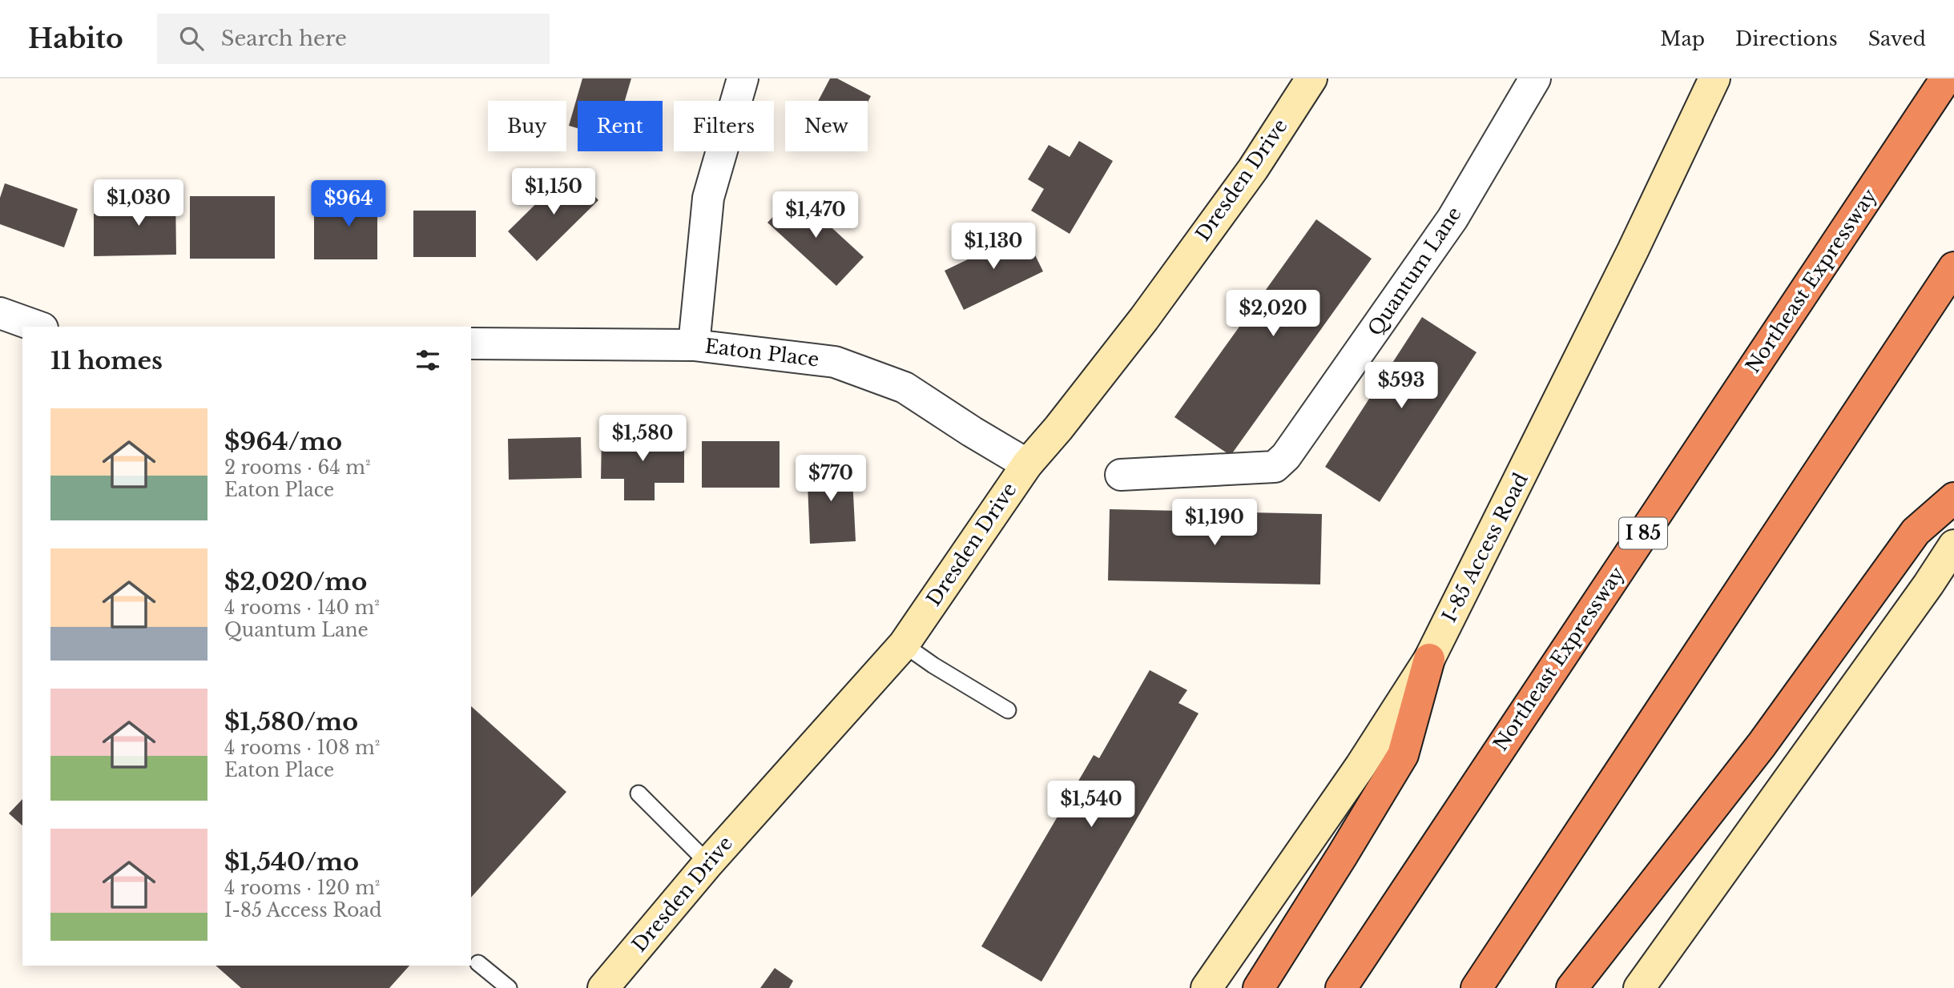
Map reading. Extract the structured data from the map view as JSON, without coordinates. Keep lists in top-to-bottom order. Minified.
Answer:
{"streets":{"highway":["Northeast Expressway","I 85"],"main road":["Dresden Drive","I-85 Access Road"],"street":["Quantum Lane","Eaton Place"]},"crossings":[["Dresden Drive","Eaton Place"]],"page":{"header":"Habito","search":"Search here","nav":["Map","Directions","Saved"],"chip":["Buy","Rent","Filters","New"],"price":["$1,150","$1,030","$964","$1,470","$1,130","$2,020","$593","$1,580","$770","$1,190","$1,540"],"heading":"11 homes","list":[{"name":"$964/mo","note":"2 rooms · 64 m² · Eaton Place"},{"name":"$2,020/mo","note":"4 rooms · 140 m² · Quantum Lane"},{"name":"$1,580/mo","note":"4 rooms · 108 m² · Eaton Place"},{"name":"$1,540/mo","note":"4 rooms · 120 m² · I-85 Access Road"}]}}
